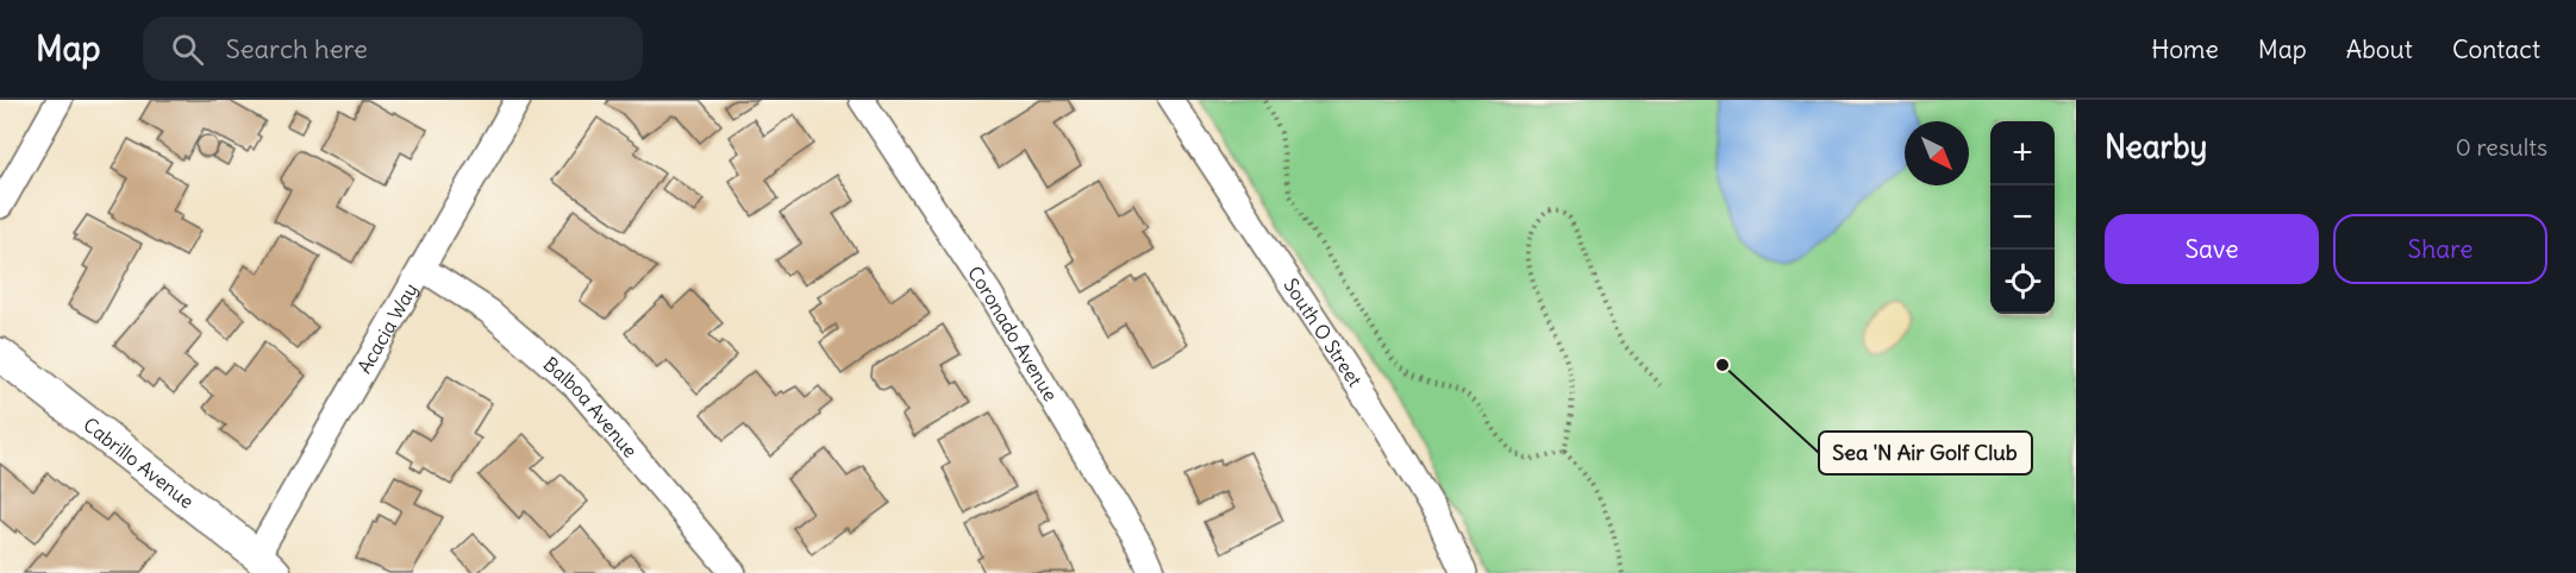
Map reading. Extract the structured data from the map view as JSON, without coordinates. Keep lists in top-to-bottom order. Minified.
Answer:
{"streets":{"street":["Acacia Way","Coronado Avenue","South O Street","Balboa Avenue","Cabrillo Avenue"]},"crossings":[["Acacia Way","Balboa Avenue"],["Acacia Way","Cabrillo Avenue"]],"places":["Sea 'N Air Golf Club"],"north":"bottom right","page":{"header":"Map","search":"Search here","nav":["Home","Map","About","Contact"],"heading":["Nearby","0 results"],"map_buttons":["+","−"],"buttons":["Save","Share"]}}
